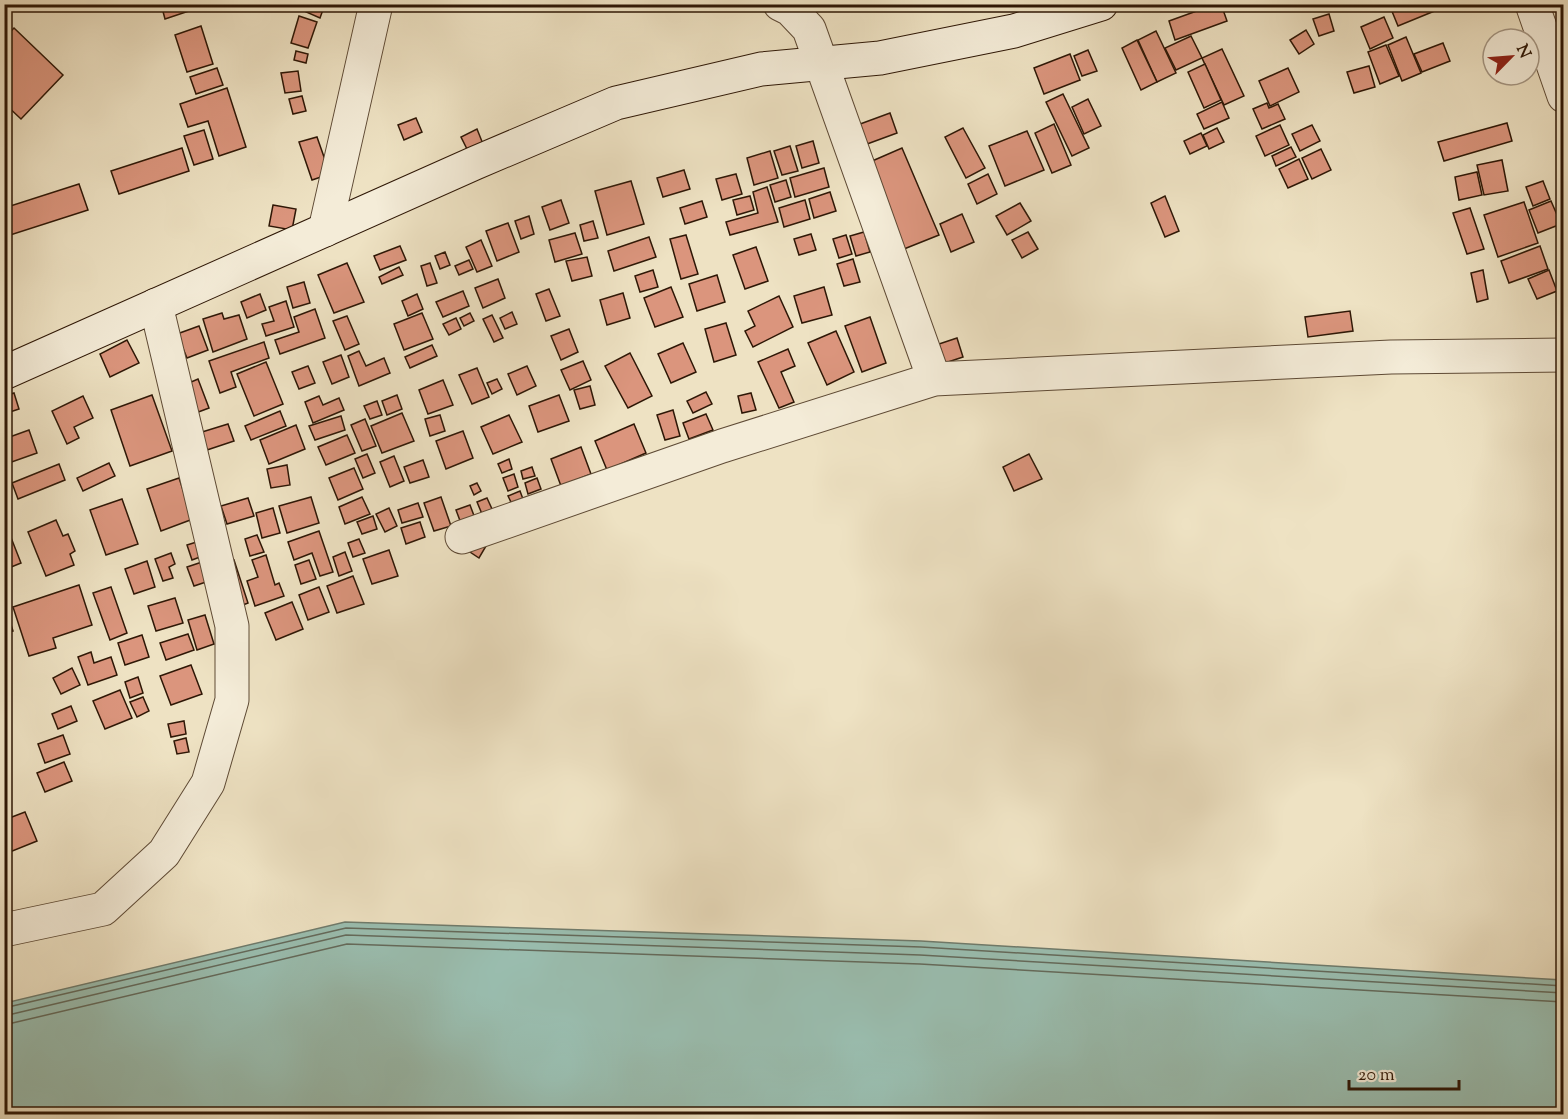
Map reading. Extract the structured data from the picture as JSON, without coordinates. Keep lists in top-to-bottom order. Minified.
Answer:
{"scale_bar":"20 m","north":"top right"}
